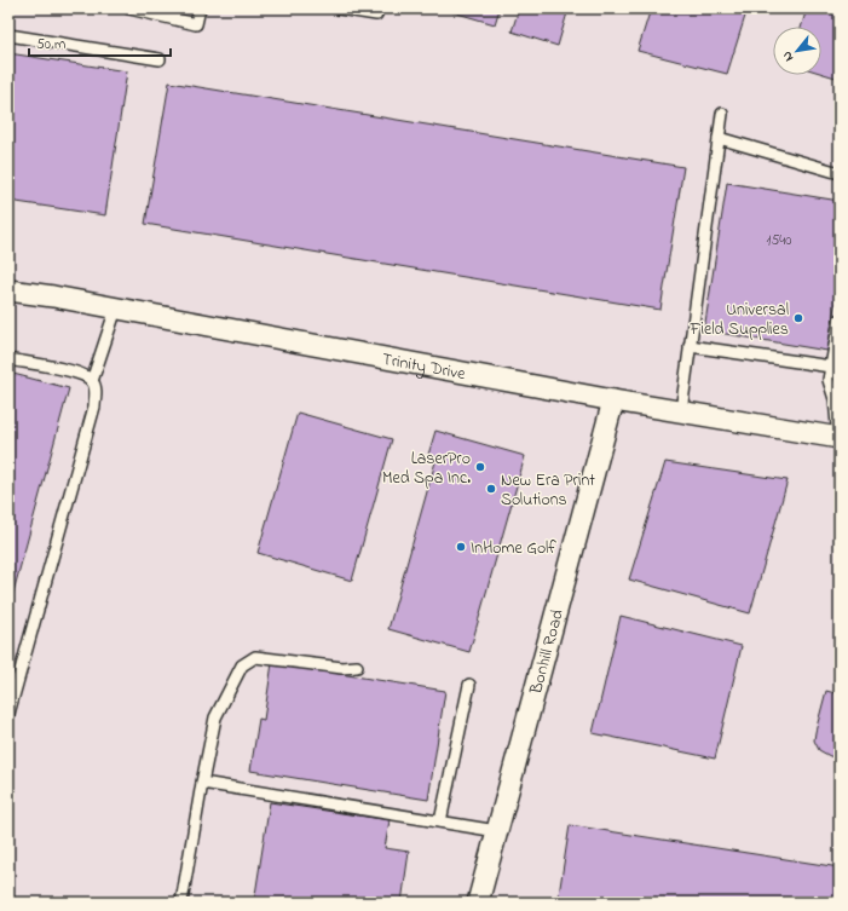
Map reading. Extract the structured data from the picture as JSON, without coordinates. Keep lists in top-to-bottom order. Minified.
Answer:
{"streets":{"street":["Trinity Drive","Bonhill Road"]},"crossings":[["Trinity Drive","Bonhill Road"]],"places":["Universal Field Supplies","LaserPro Med Spa Inc.","New Era Print Solutions","InHome Golf"],"house_numbers":["1540"],"scale_bar":"50 m","north":"bottom left"}
